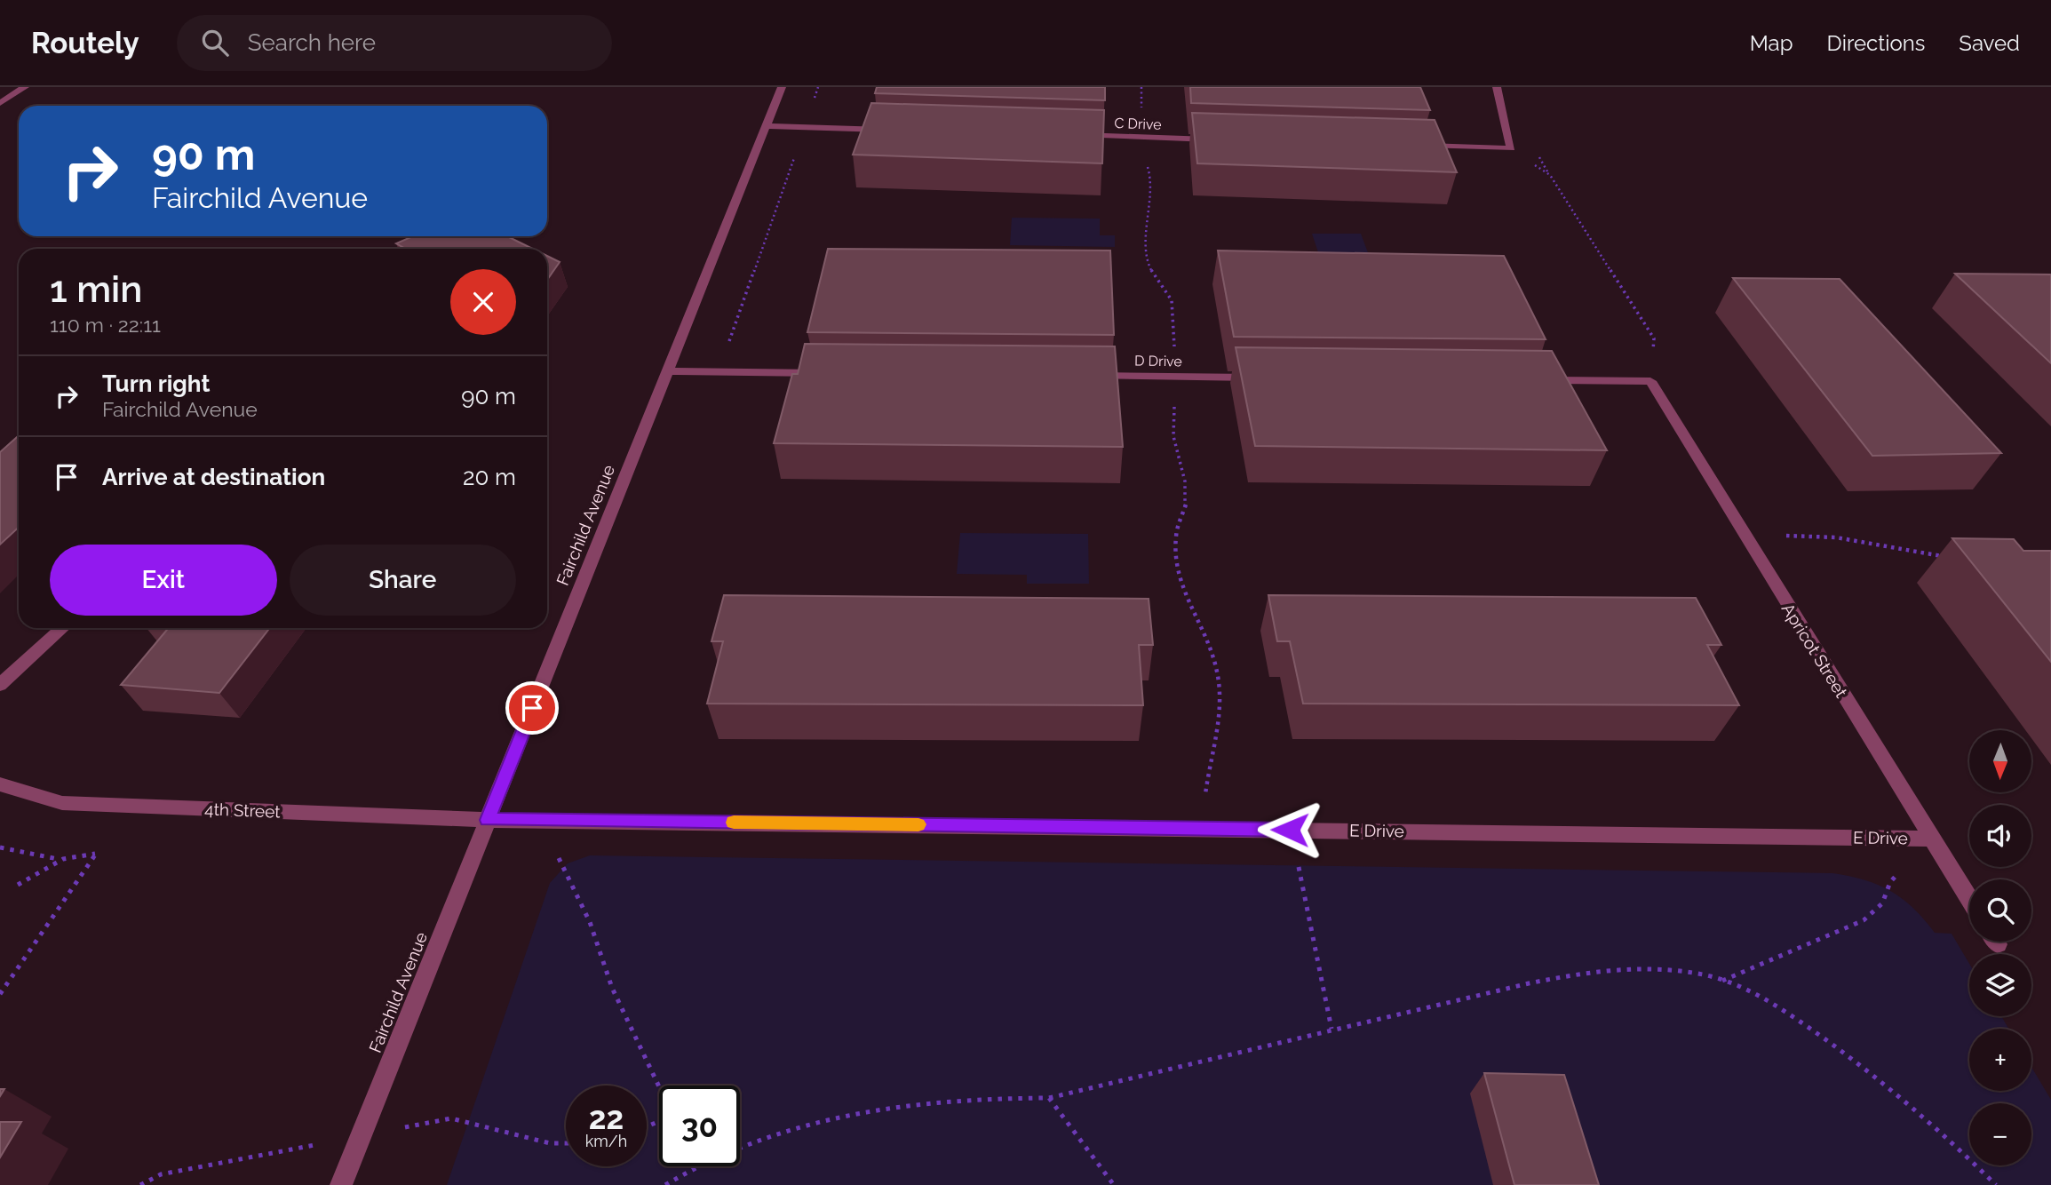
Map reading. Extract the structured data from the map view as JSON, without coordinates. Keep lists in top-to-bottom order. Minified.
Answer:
{"streets":{"street":["C Drive","D Drive","Fairchild Avenue","Apricot Street","4th Street","E Drive"]},"crossings":[["Fairchild Avenue","4th Street"],["Fairchild Avenue","E Drive"],["Apricot Street","E Drive"],["4th Street","E Drive"]],"north":"bottom","page":{"header":"Routely","search":"Search here","nav":["Map","Directions","Saved"],"turn":["90 m","Fairchild Avenue"],"heading":["1 min","110 m · 22:11"],"list":[{"name":"Turn right","note":"Fairchild Avenue","value":"90 m"},{"name":"Arrive at destination","value":"20 m"}],"buttons":["Exit","Share"],"map_buttons":["+","−"],"speed":"22 km/h","limit":"30"}}
